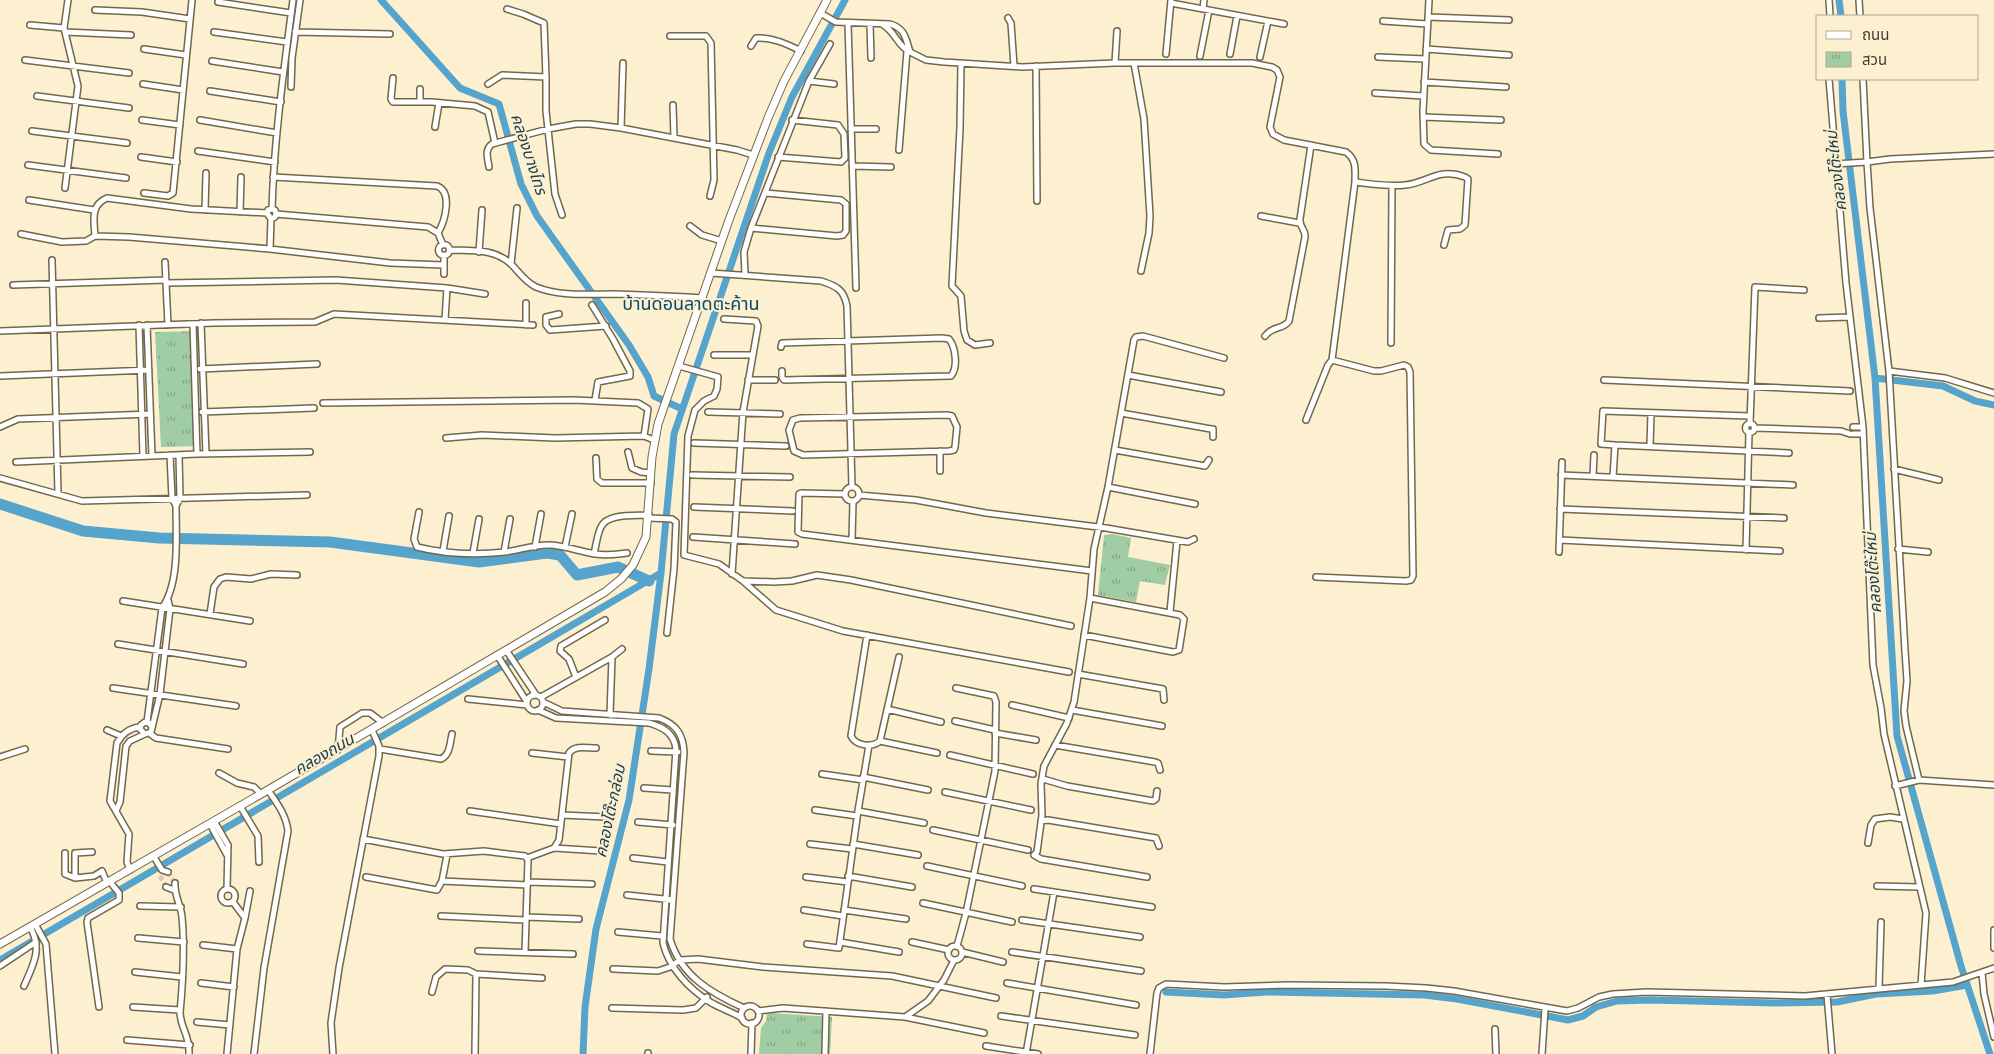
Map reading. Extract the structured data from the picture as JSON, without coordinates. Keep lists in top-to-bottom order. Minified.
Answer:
{"districts":["บ้านดอนลาดตะค้าน"],"water":["คลองบางไทร","คลองโต๊ะใหม่","คลองถนน","คลองโต๊ะกล่อม"],"legend":["ถนน","สวน"]}
